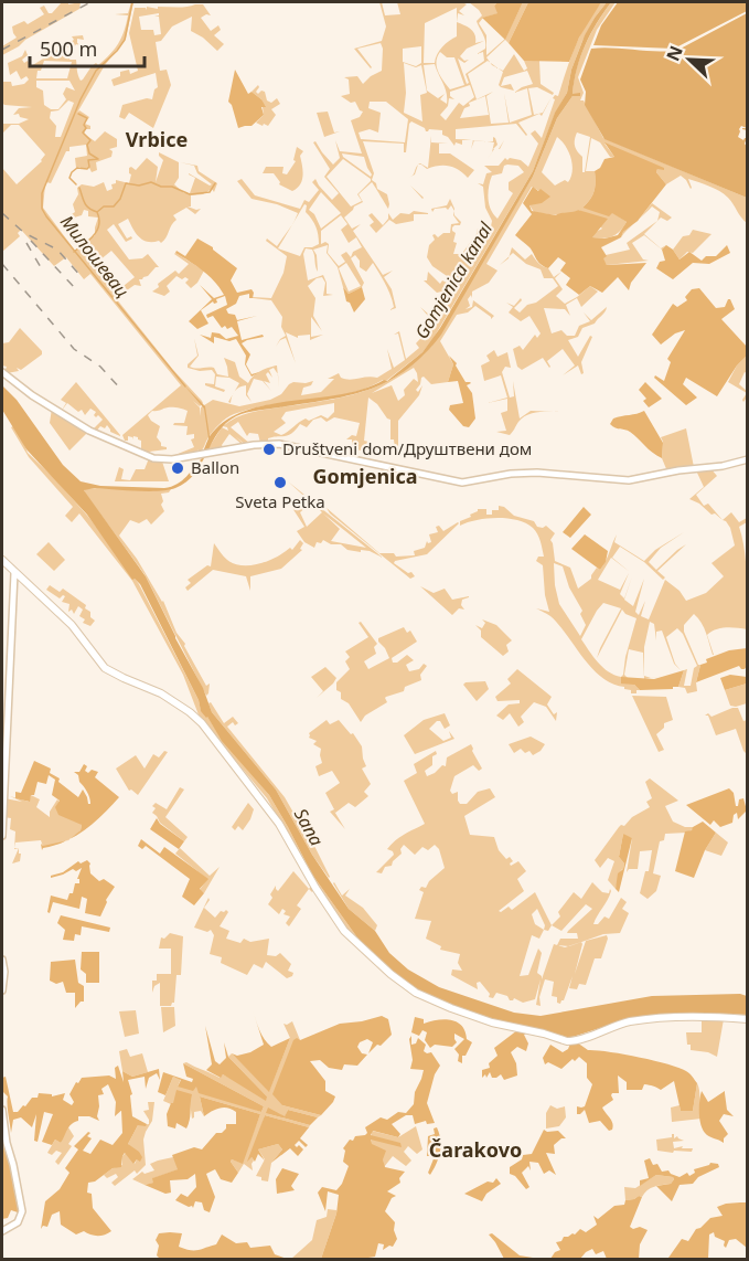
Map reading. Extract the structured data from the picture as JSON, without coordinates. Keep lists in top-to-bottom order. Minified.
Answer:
{"districts":["Vrbice","Gomjenica","Čarakovo"],"water":["Милошевац","Gomjenica kanal","Sana"],"places":["Društveni dom/Друштвени дом","Ballon","Sveta Petka"],"scale_bar":"500 m","north":"top left"}
